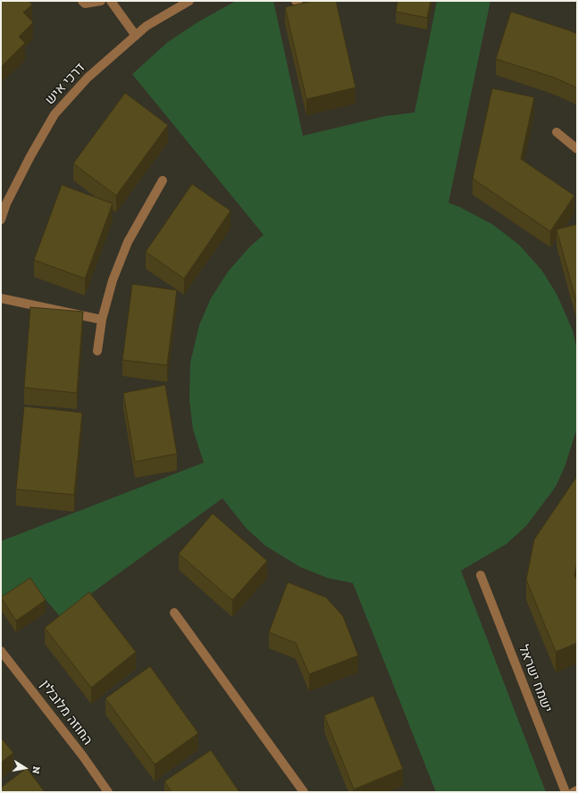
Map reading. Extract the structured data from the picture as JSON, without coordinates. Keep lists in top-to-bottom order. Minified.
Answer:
{"streets":{"street":["דרכי איש","ישמח ישראל","החוזה מלובלין"]},"north":"right"}
